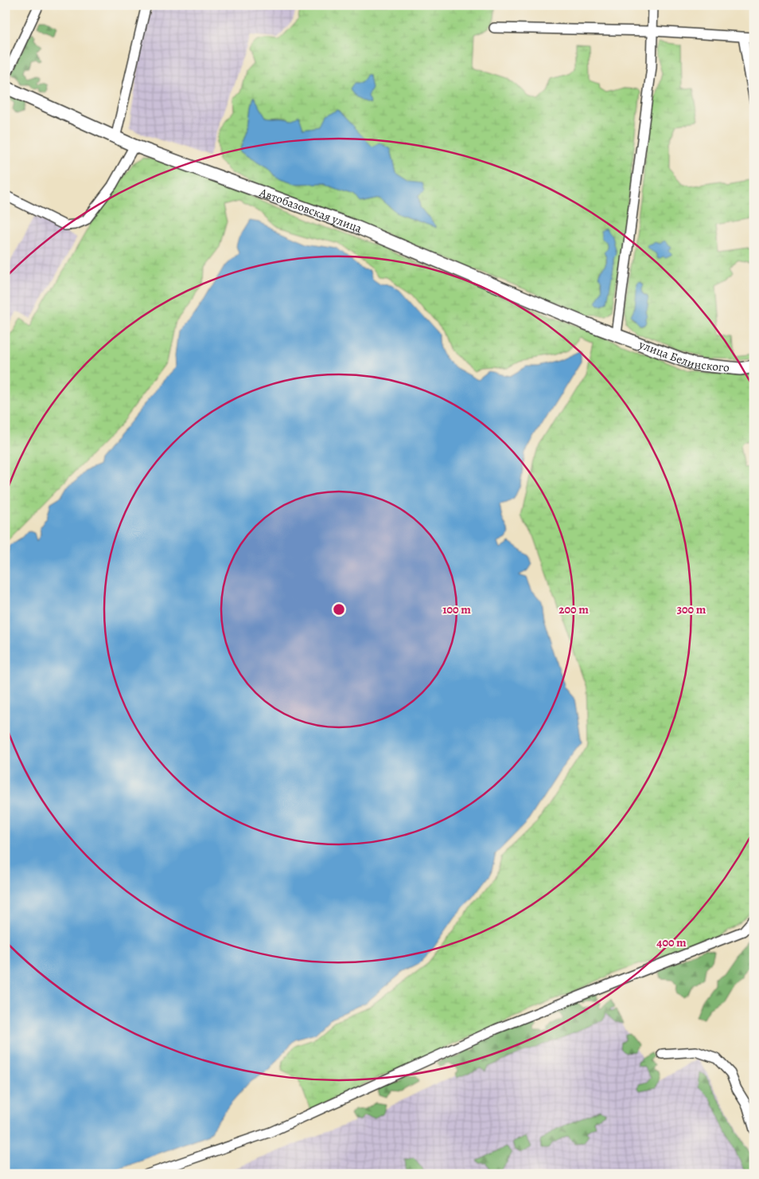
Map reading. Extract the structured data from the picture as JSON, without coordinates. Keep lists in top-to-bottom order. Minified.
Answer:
{"streets":{"street":["Автобазовская улица","улица Белинского"]},"crossings":[["Автобазовская улица","улица Белинского"]],"rings":["100 m","200 m","300 m","400 m"]}
